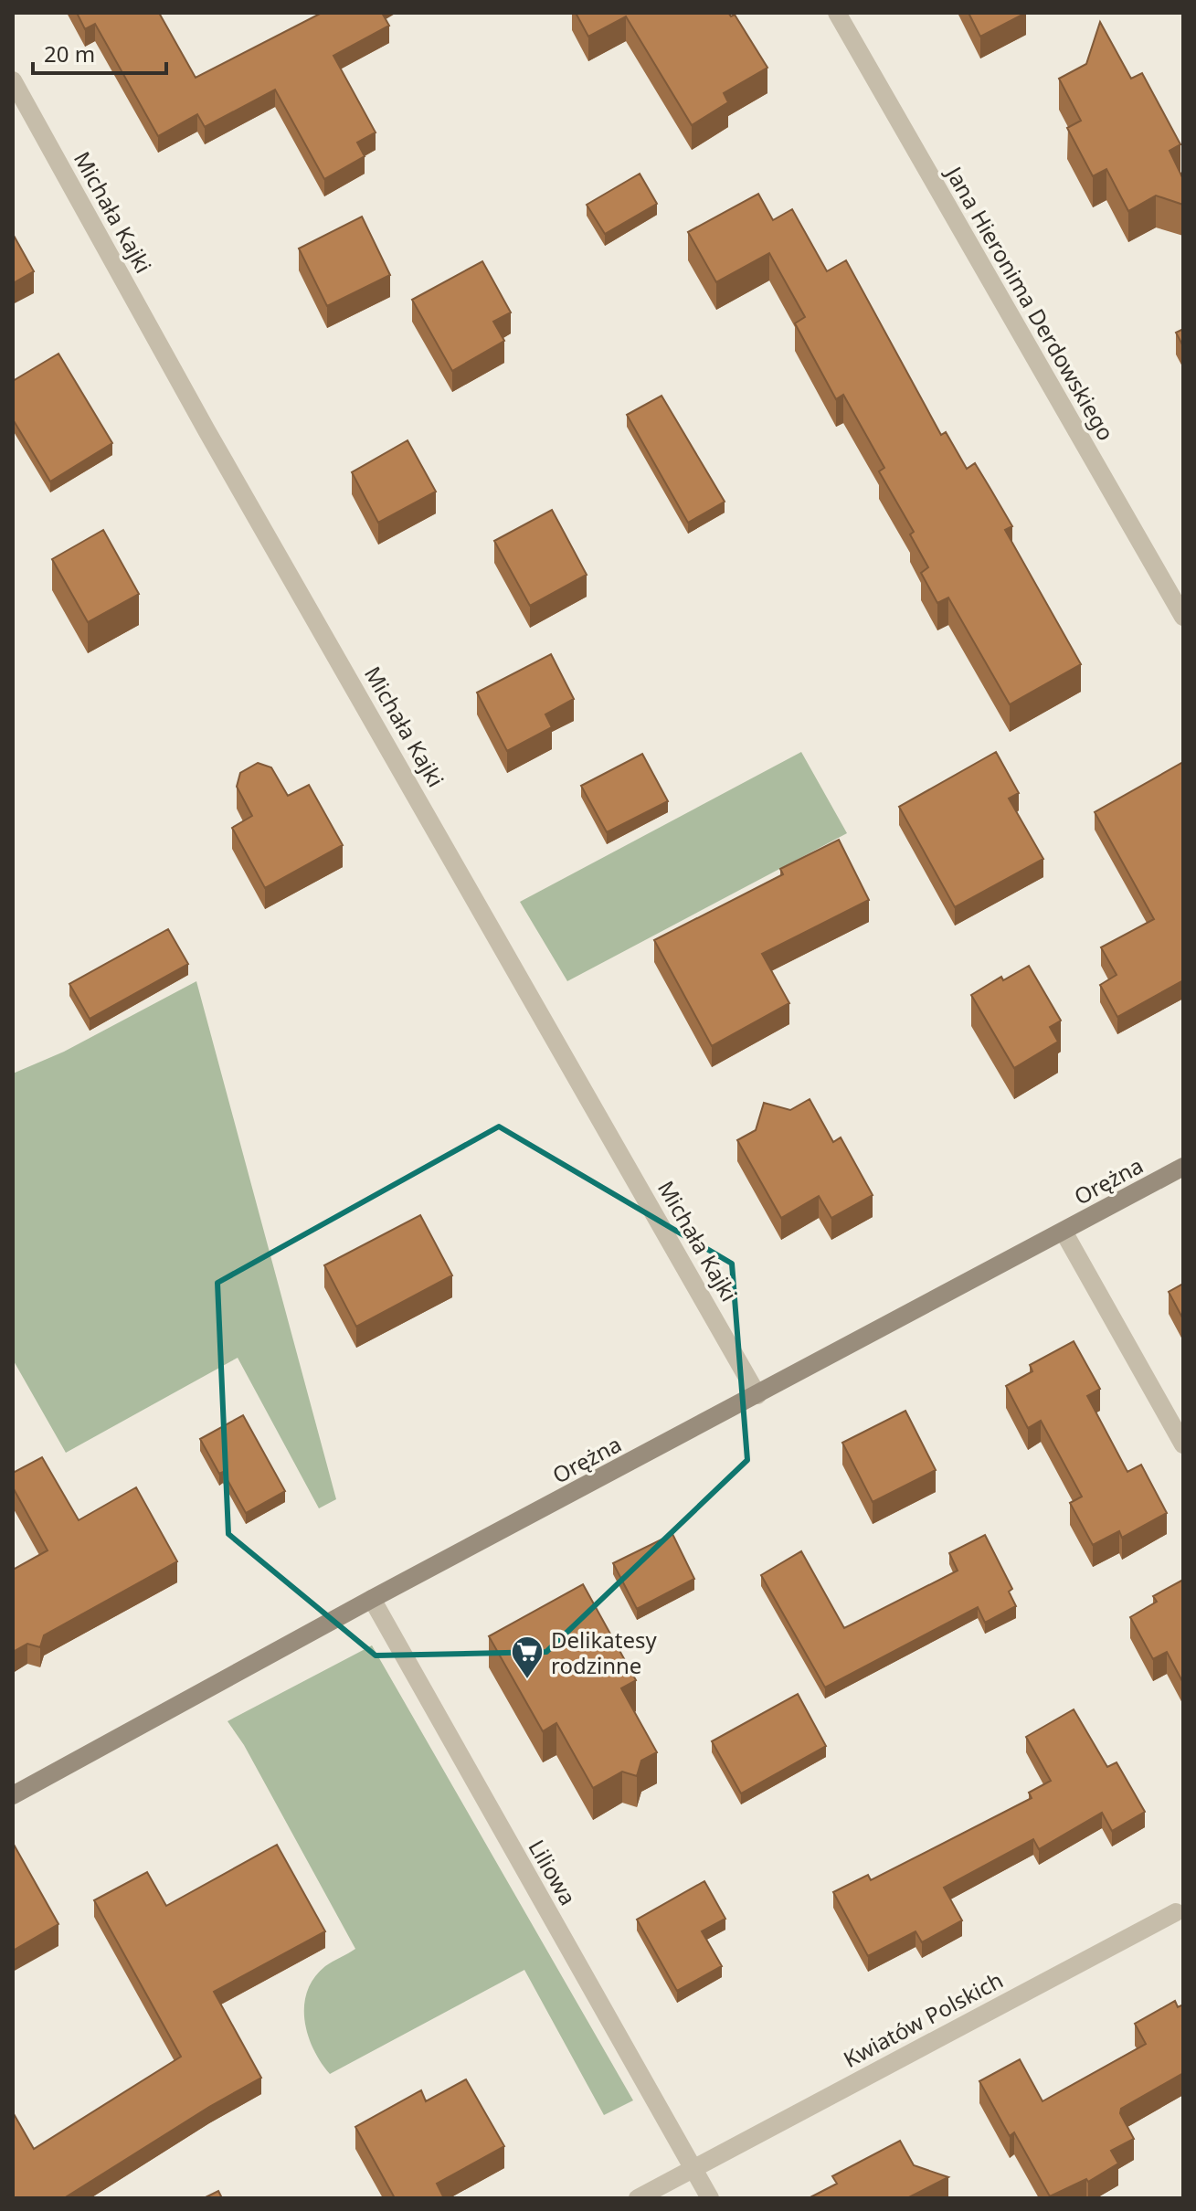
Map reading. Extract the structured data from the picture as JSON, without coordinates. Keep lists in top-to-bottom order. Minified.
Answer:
{"streets":{"street":["Michała Kajki","Jana Hieronima Derdowskiego","Orężna","Liliowa","Kwiatów Polskich"]},"crossings":[["Michała Kajki","Orężna"],["Orężna","Liliowa"],["Liliowa","Kwiatów Polskich"]],"places":{"supermarket":["Delikatesy rodzinne"]},"scale_bar":"20 m"}
